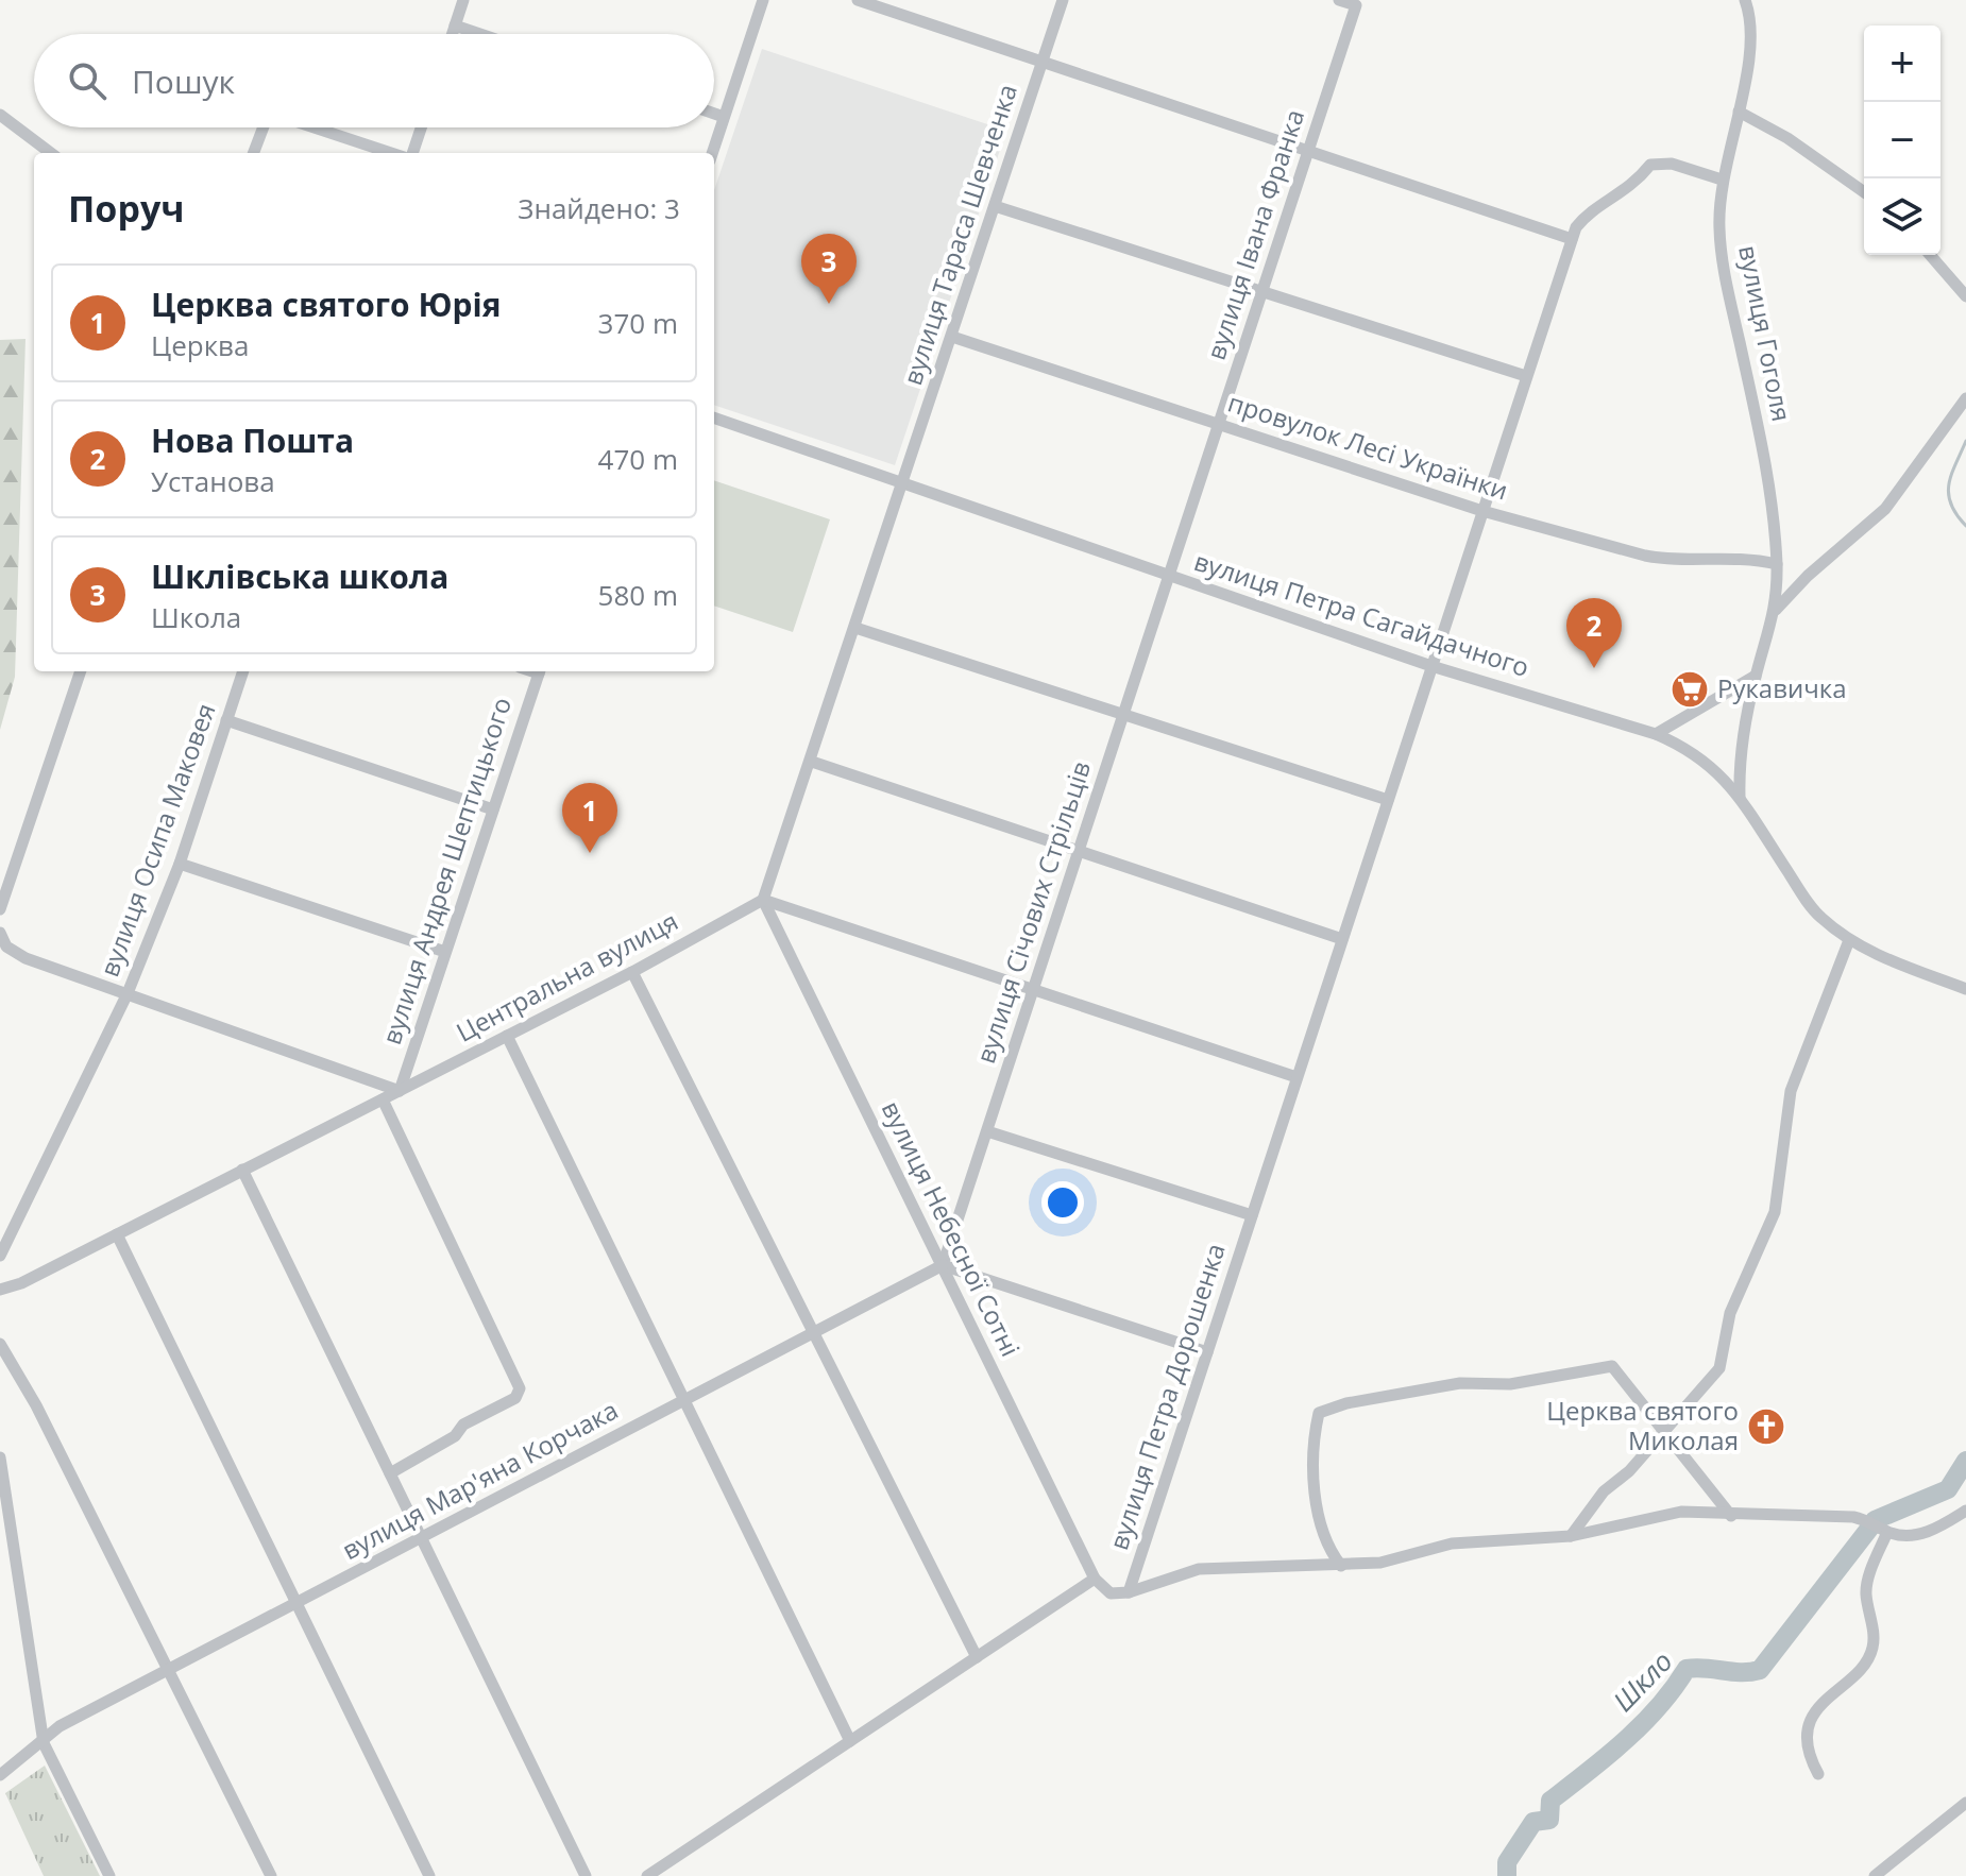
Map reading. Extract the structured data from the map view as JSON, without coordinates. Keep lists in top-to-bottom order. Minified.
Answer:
{"streets":{"street":["вулиця Тараса Шевченка","вулиця Івана Франка","вулиця Гоголя","провулок Лесі Українки","вулиця Петра Сагайдачного","вулиця Осипа Маковея","вулиця Андрея Шептицького","вулиця Січових Стрільців","Центральна вулиця","вулиця Небесної Сотні","вулиця Петра Дорошенка","вулиця Мар'яна Корчака"]},"crossings":[["вулиця Тараса Шевченка","провулок Лесі Українки"],["вулиця Тараса Шевченка","вулиця Петра Сагайдачного"],["вулиця Івана Франка","провулок Лесі Українки"],["вулиця Івана Франка","вулиця Петра Сагайдачного"],["вулиця Івана Франка","вулиця Січових Стрільців"],["вулиця Гоголя","провулок Лесі Українки"],["вулиця Гоголя","вулиця Петра Сагайдачного"],["провулок Лесі Українки","вулиця Петра Дорошенка"],["вулиця Петра Сагайдачного","вулиця Січових Стрільців"],["вулиця Петра Сагайдачного","вулиця Петра Дорошенка"],["вулиця Андрея Шептицького","Центральна вулиця"],["вулиця Січових Стрільців","вулиця Небесної Сотні"],["вулиця Січових Стрільців","вулиця Мар'яна Корчака"],["Центральна вулиця","вулиця Небесної Сотні"],["вулиця Небесної Сотні","вулиця Петра Дорошенка"],["вулиця Небесної Сотні","вулиця Мар'яна Корчака"]],"water":["Шкло"],"places":{"supermarket":["Рукавичка"],"church":["Церква святого Миколая"]},"page":{"map_buttons":["+","−"],"search":"Пошук","heading":["Поруч","Знайдено: 3"],"pins":["3","2","1"],"list":[{"mark":"1","name":"Церква святого Юрія","note":"Церква","value":"370 m"},{"mark":"2","name":"Нова Пошта","note":"Установа","value":"470 m"},{"mark":"3","name":"Шклівська школа","note":"Школа","value":"580 m"}]}}
